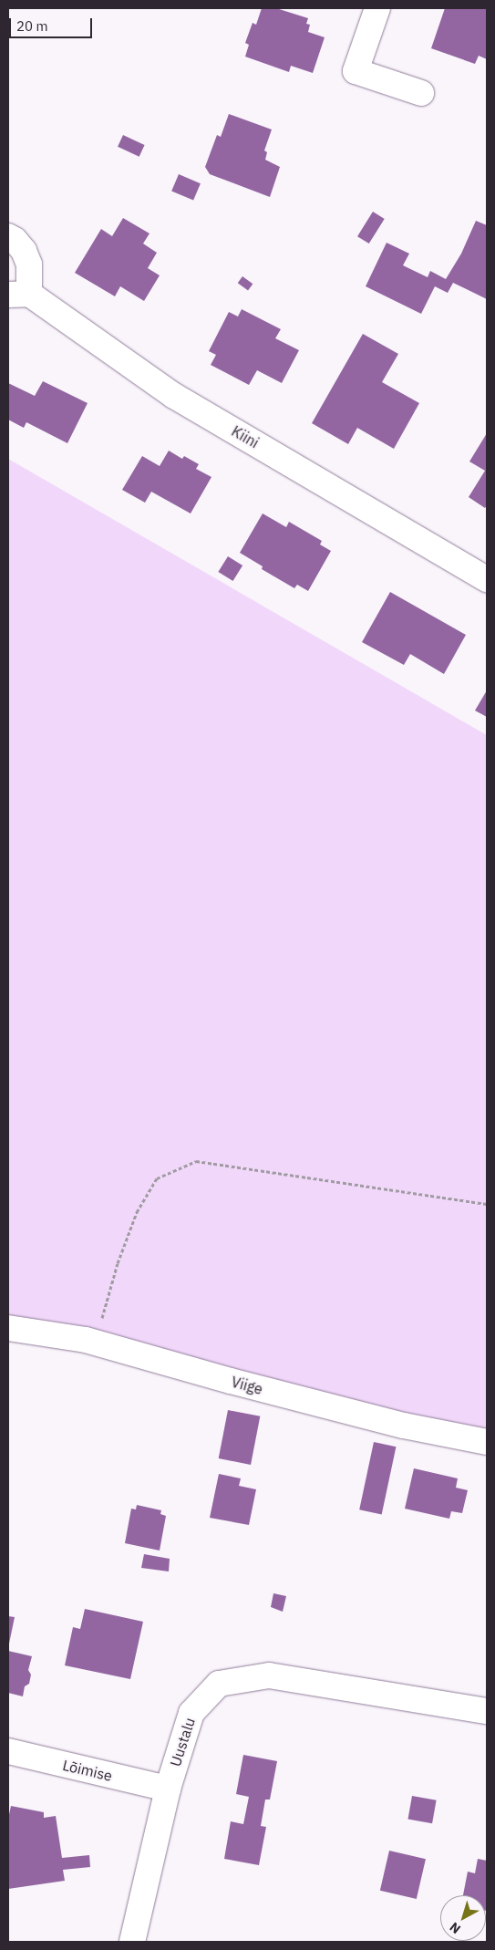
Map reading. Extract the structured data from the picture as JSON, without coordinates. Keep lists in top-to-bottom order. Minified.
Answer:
{"streets":{"street":["Kiini","Viige","Uustalu","Lõimise"]},"crossings":[["Uustalu","Lõimise"]],"scale_bar":"20 m","north":"bottom left"}
